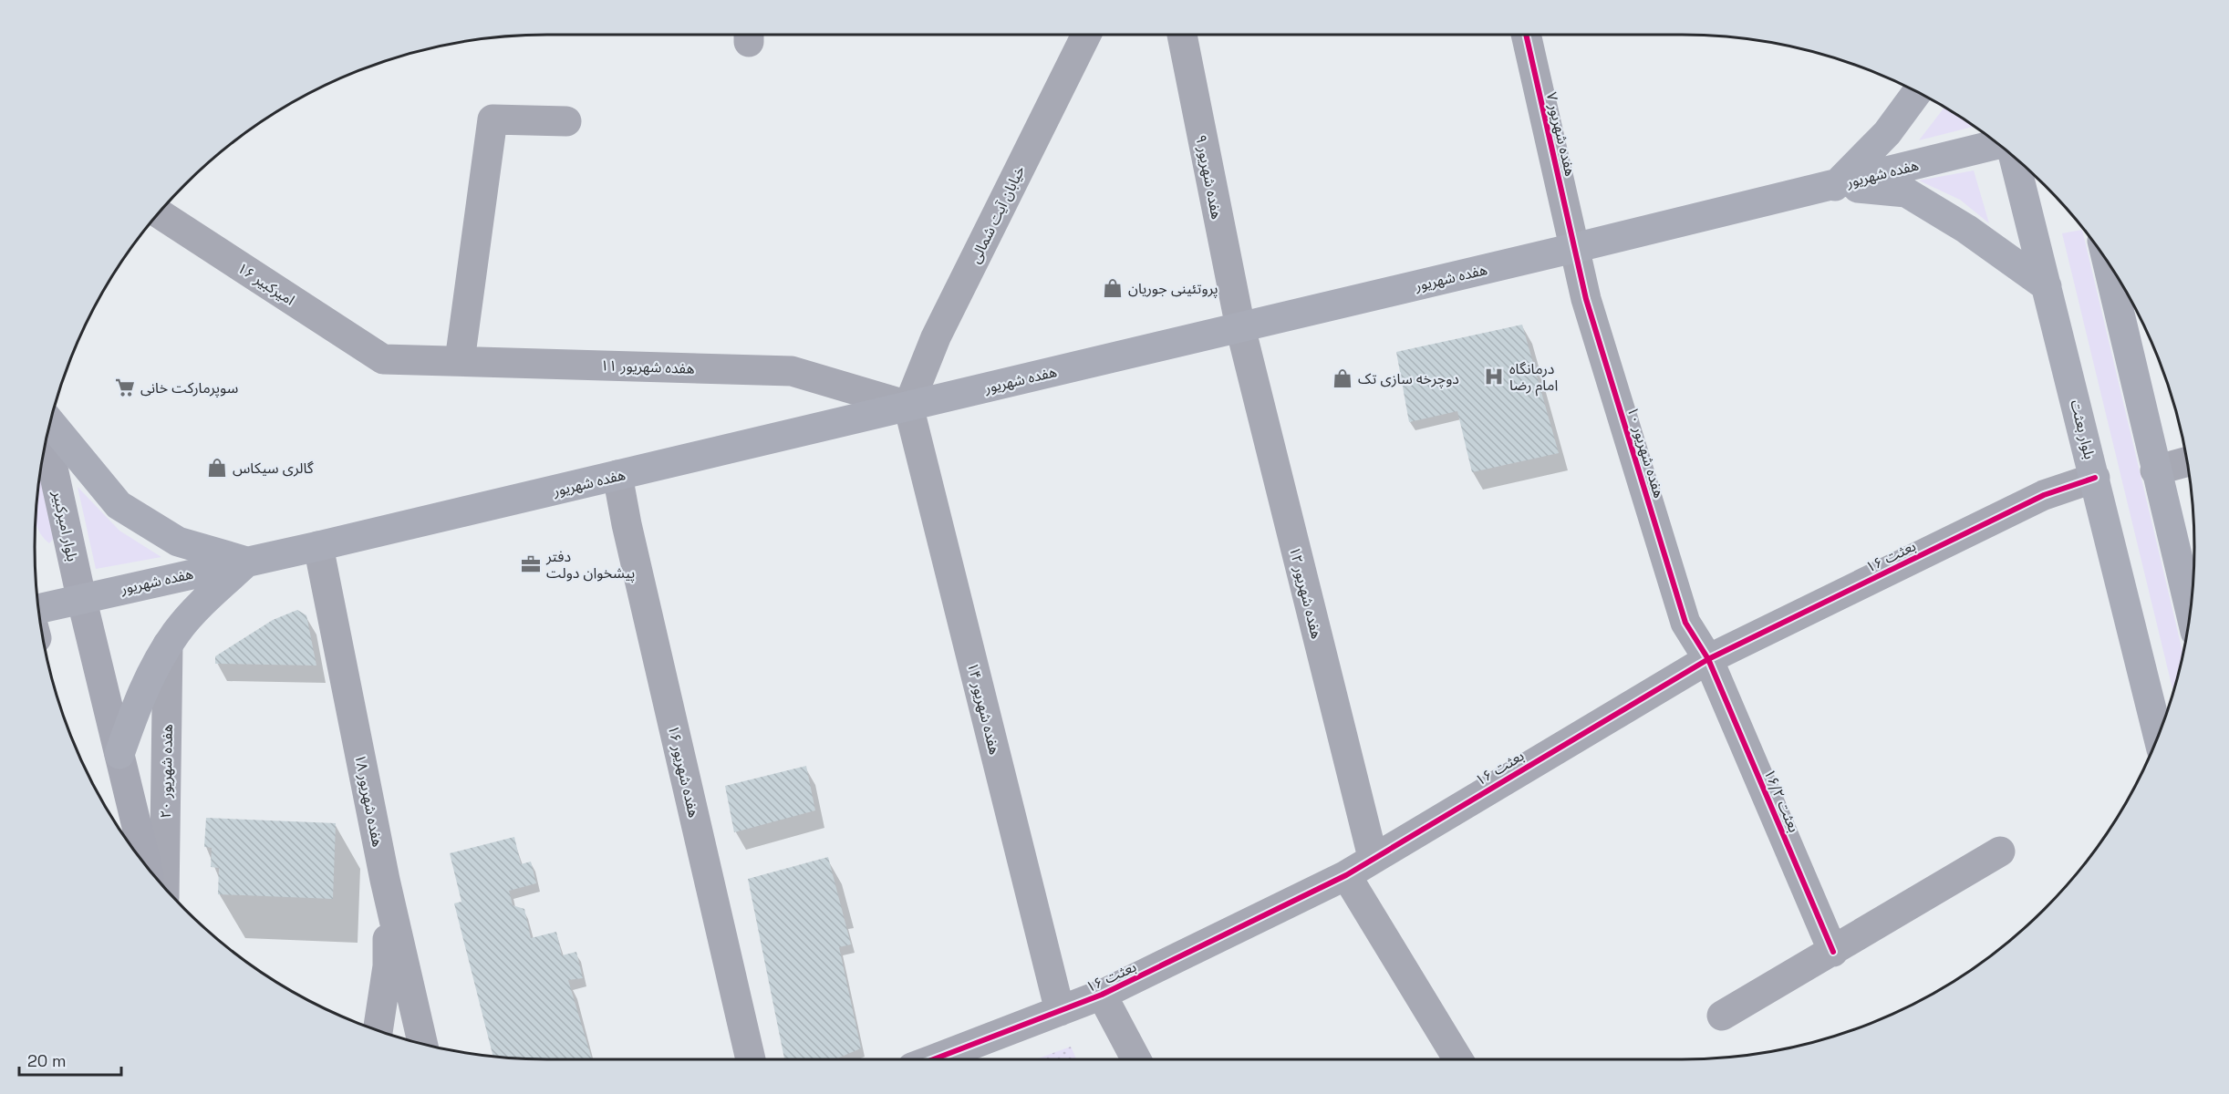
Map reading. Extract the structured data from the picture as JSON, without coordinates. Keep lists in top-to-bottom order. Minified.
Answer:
{"streets":{"main road":["هفده شهریور","بلوار بعثت","بلوار امیرکبیر"],"street":["هفده شهریور ۷","هفده شهریور ۹","خیابان آیت شمالی","امیرکبیر ۱۶","هفده شهریور ۱۱","هفده شهریور ۱۰","بعثت ۱۶","هفده شهریور ۱۲","هفده شهریور ۱۴","هفده شهریور ۲۰","هفده شهریور ۱۶","هفده شهریور ۱۸","بعثت ۱۶/۲"]},"crossings":[["هفده شهریور ۷","هفده شهریور"],["هفده شهریور ۷","هفده شهریور ۱۰"],["هفده شهریور","هفده شهریور ۹"],["هفده شهریور","خیابان آیت شمالی"],["هفده شهریور","هفده شهریور ۱۱"],["هفده شهریور","هفده شهریور ۱۰"],["هفده شهریور","بلوار امیرکبیر"],["هفده شهریور","هفده شهریور ۱۲"],["هفده شهریور","هفده شهریور ۱۴"],["هفده شهریور","هفده شهریور ۱۶"],["هفده شهریور","هفده شهریور ۱۸"],["هفده شهریور ۹","هفده شهریور ۱۲"],["خیابان آیت شمالی","هفده شهریور ۱۱"],["خیابان آیت شمالی","هفده شهریور ۱۴"],["امیرکبیر ۱۶","هفده شهریور ۱۱"],["هفده شهریور ۱۱","هفده شهریور ۱۴"],["بلوار بعثت","بعثت ۱۶"],["هفده شهریور ۱۰","بعثت ۱۶"],["هفده شهریور ۱۰","بعثت ۱۶/۲"],["بعثت ۱۶","هفده شهریور ۱۲"],["بعثت ۱۶","هفده شهریور ۱۴"],["بعثت ۱۶","بعثت ۱۶/۲"]],"places":{"shop":["پروتئینی جوریان","دوچرخه سازی تک","گالری سیکاس"],"hospital":["درمانگاه امام رضا"],"supermarket":["سوپرمارکت خانی"],"office":["دفتر پیشخوان دولت"]},"scale_bar":"20 m"}
